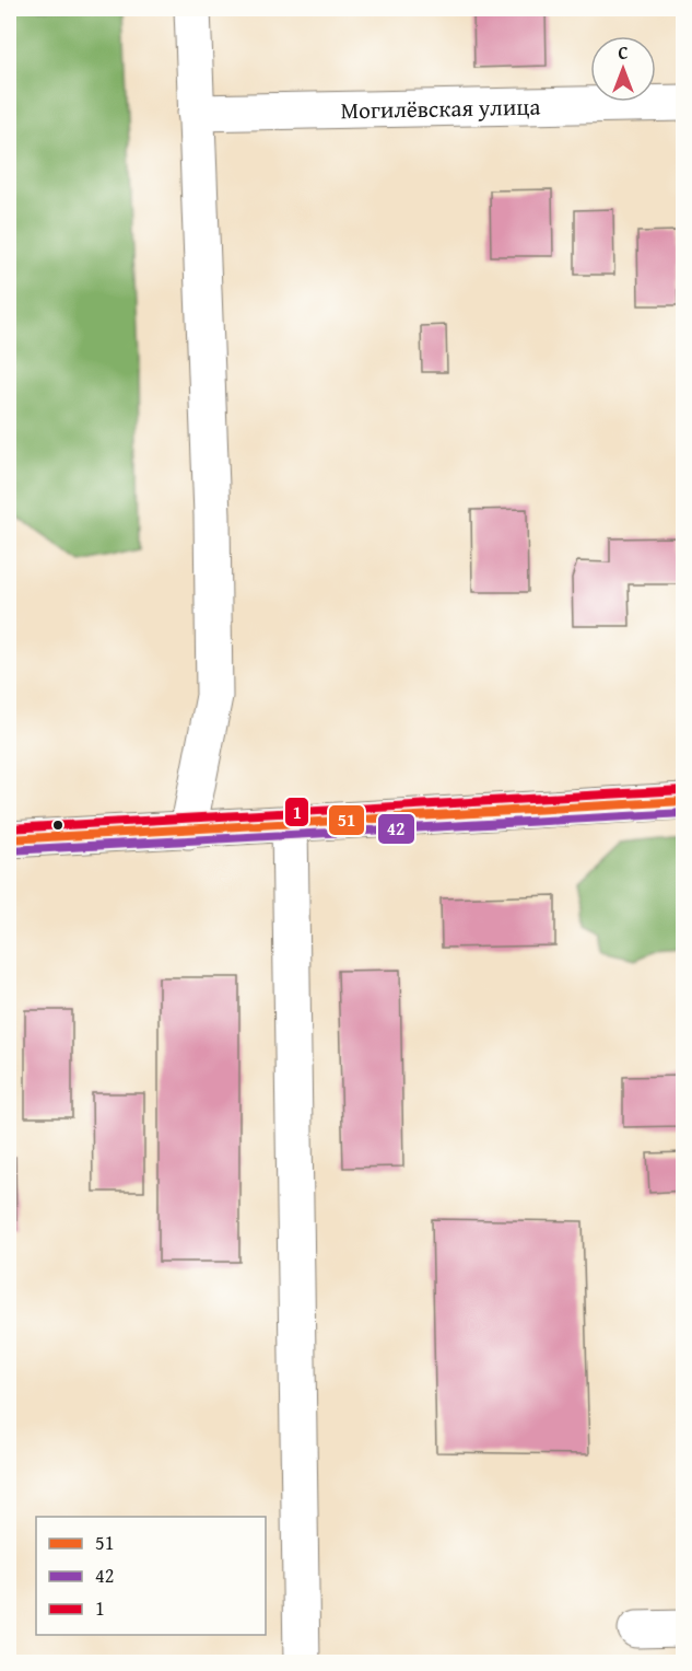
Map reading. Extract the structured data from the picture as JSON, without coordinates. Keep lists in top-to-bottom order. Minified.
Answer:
{"streets":{"street":["Могилёвская улица"]},"lines":["transit line 1","transit line 51","transit line 42"],"legend":["51","42","1"],"north":"top"}
